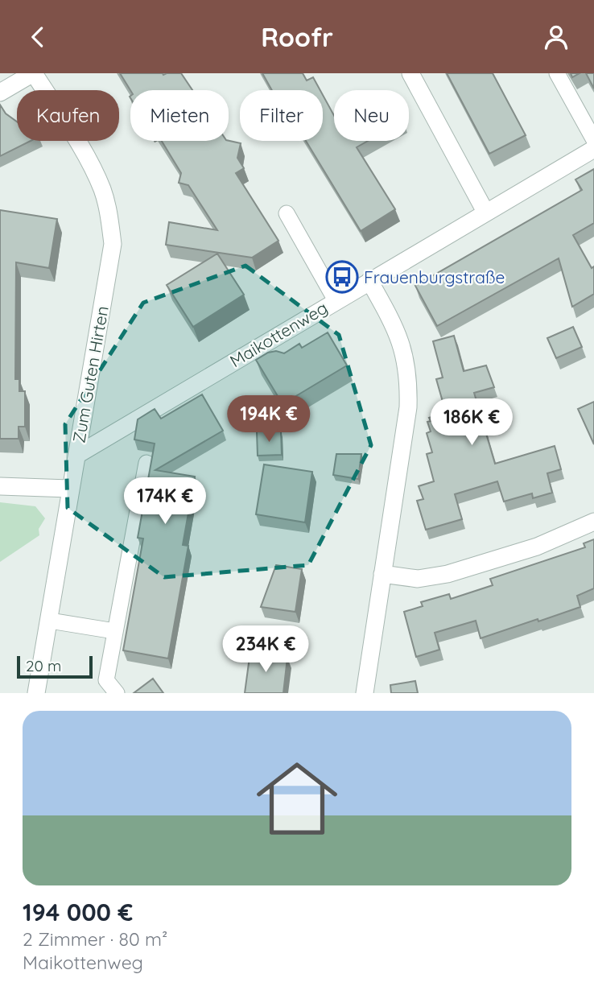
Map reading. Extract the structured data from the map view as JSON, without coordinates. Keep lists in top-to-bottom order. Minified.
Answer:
{"streets":{"street":["Maikottenweg","Zum Guten Hirten"]},"crossings":[["Maikottenweg","Zum Guten Hirten"]],"places":{"bus stop":["Frauenburgstraße"]},"scale_bar":"20 m","page":{"header":"Roofr","chip":["Kaufen","Mieten","Filter","Neu"],"price":["194K €","186K €","174K €","234K €"],"scale":"20 m","list":[{"name":"194 000 €","note":"2 Zimmer · 80 m² · Maikottenweg"}]}}
